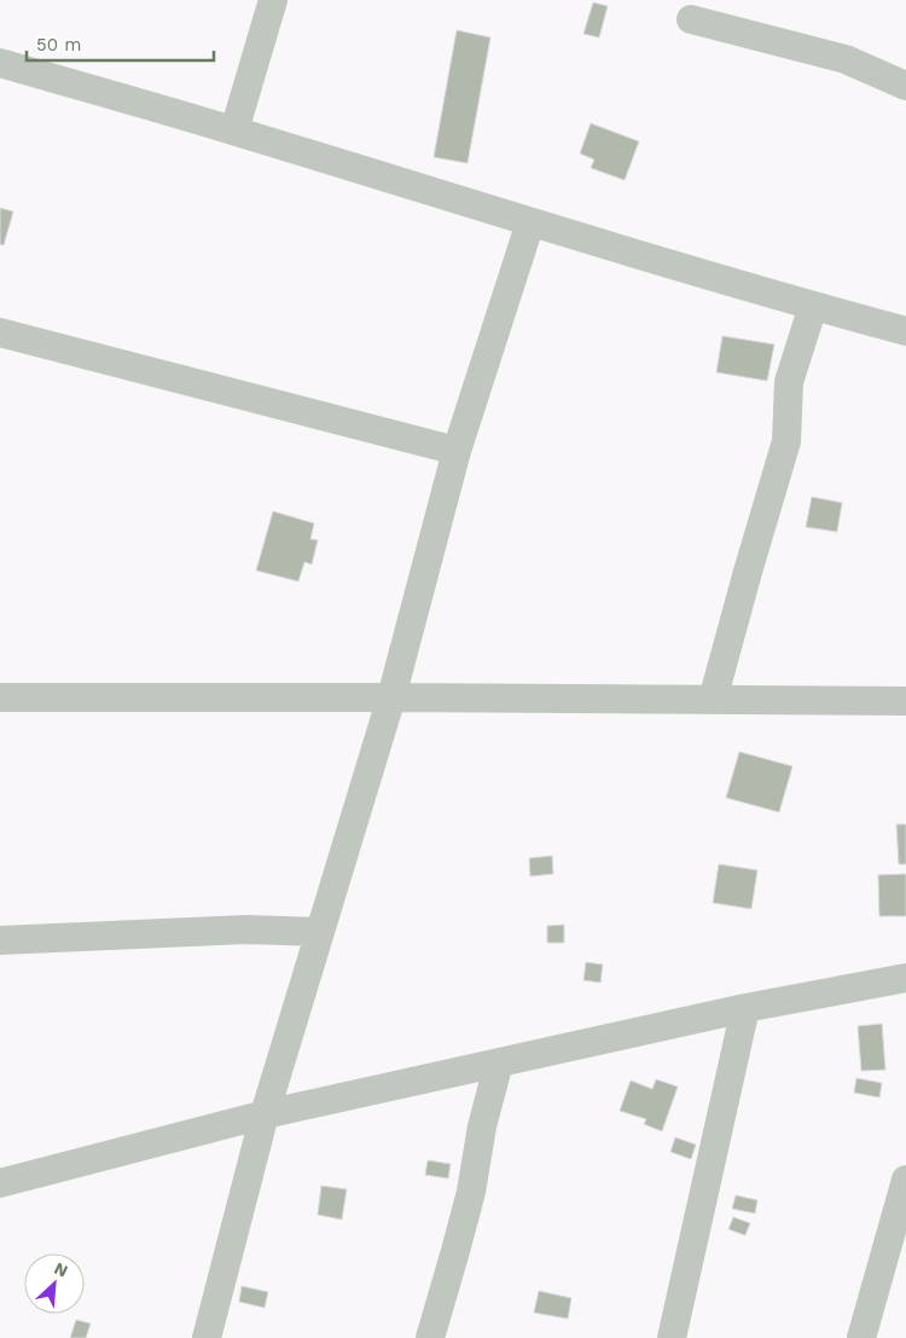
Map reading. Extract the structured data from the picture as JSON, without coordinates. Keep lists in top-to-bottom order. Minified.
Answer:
{"scale_bar":"50 m","north":"top right"}
